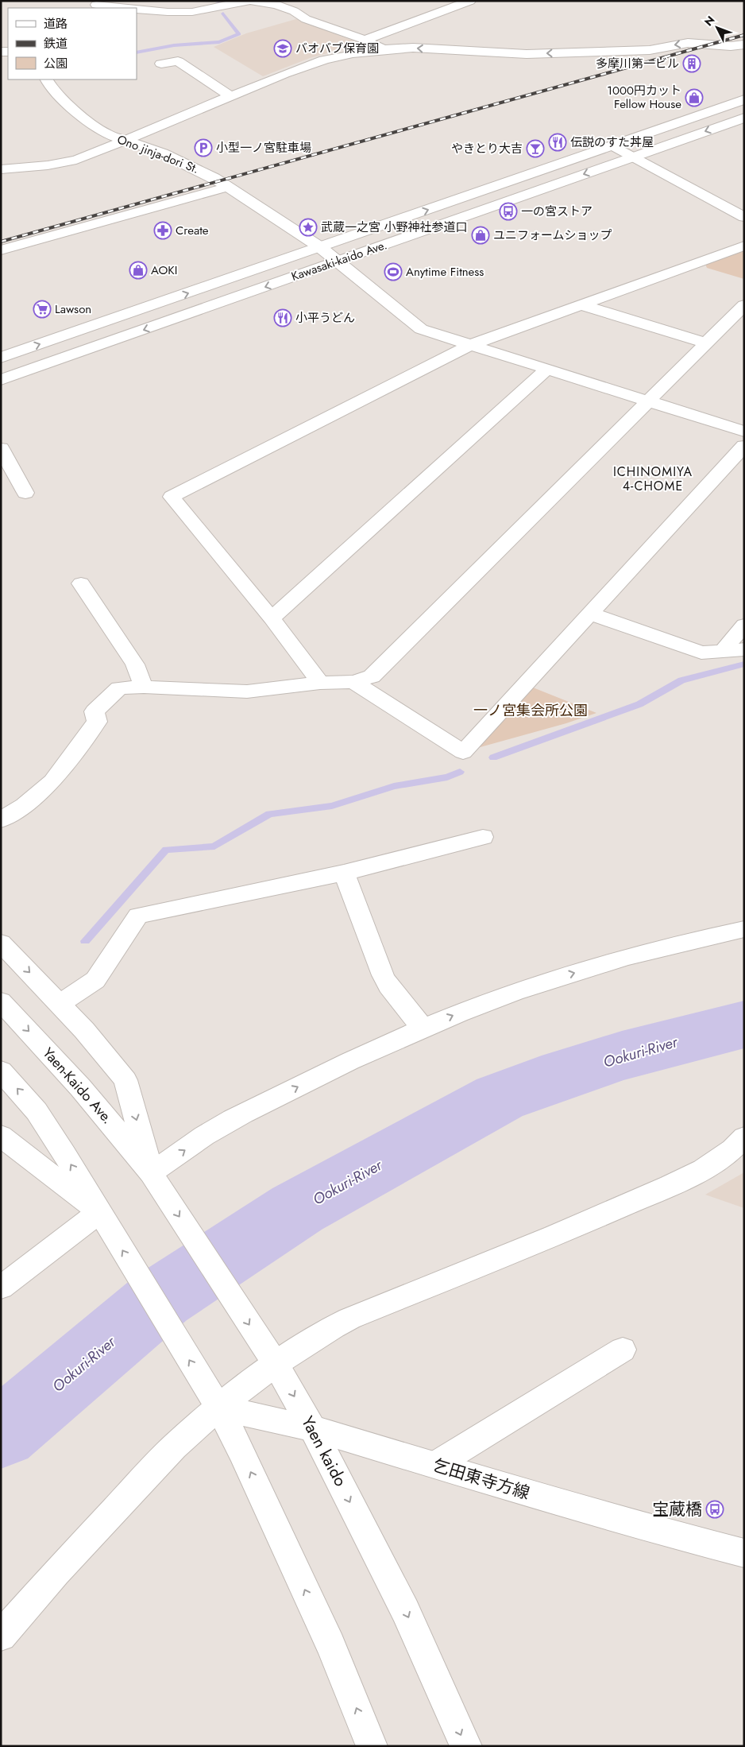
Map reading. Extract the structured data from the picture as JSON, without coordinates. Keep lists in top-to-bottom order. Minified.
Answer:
{"streets":{"street":["Ono jinja-dori St.","Kawasaki-kaido Ave.","Yaen-Kaido Ave.","Yaen kaido","乞田東寺方線"]},"crossings":[["Ono jinja-dori St.","Kawasaki-kaido Ave."],["Yaen-Kaido Ave.","Yaen kaido"],["Yaen kaido","乞田東寺方線"]],"districts":["ICHINOMIYA 4-CHOME"],"water":["Ookuri-River"],"parks":["一ノ宮集会所公園"],"places":{"school or university":["バオバブ保育園"],"building":["多摩川第一ビル"],"shop":["1000円カット Fellow House","ユニフォームショップ","AOKI"],"restaurant":["伝説のすた丼屋","小平うどん"],"parking":["小型一ノ宮駐車場"],"bar":["やきとり大吉"],"bus stop":["一の宮ストア","宝蔵橋"],"place":["武蔵一之宮 小野神社参道口"],"pharmacy":["Create"],"sports":["Anytime Fitness"],"supermarket":["Lawson"]},"legend":["道路","鉄道","公園"],"north":"top left"}
